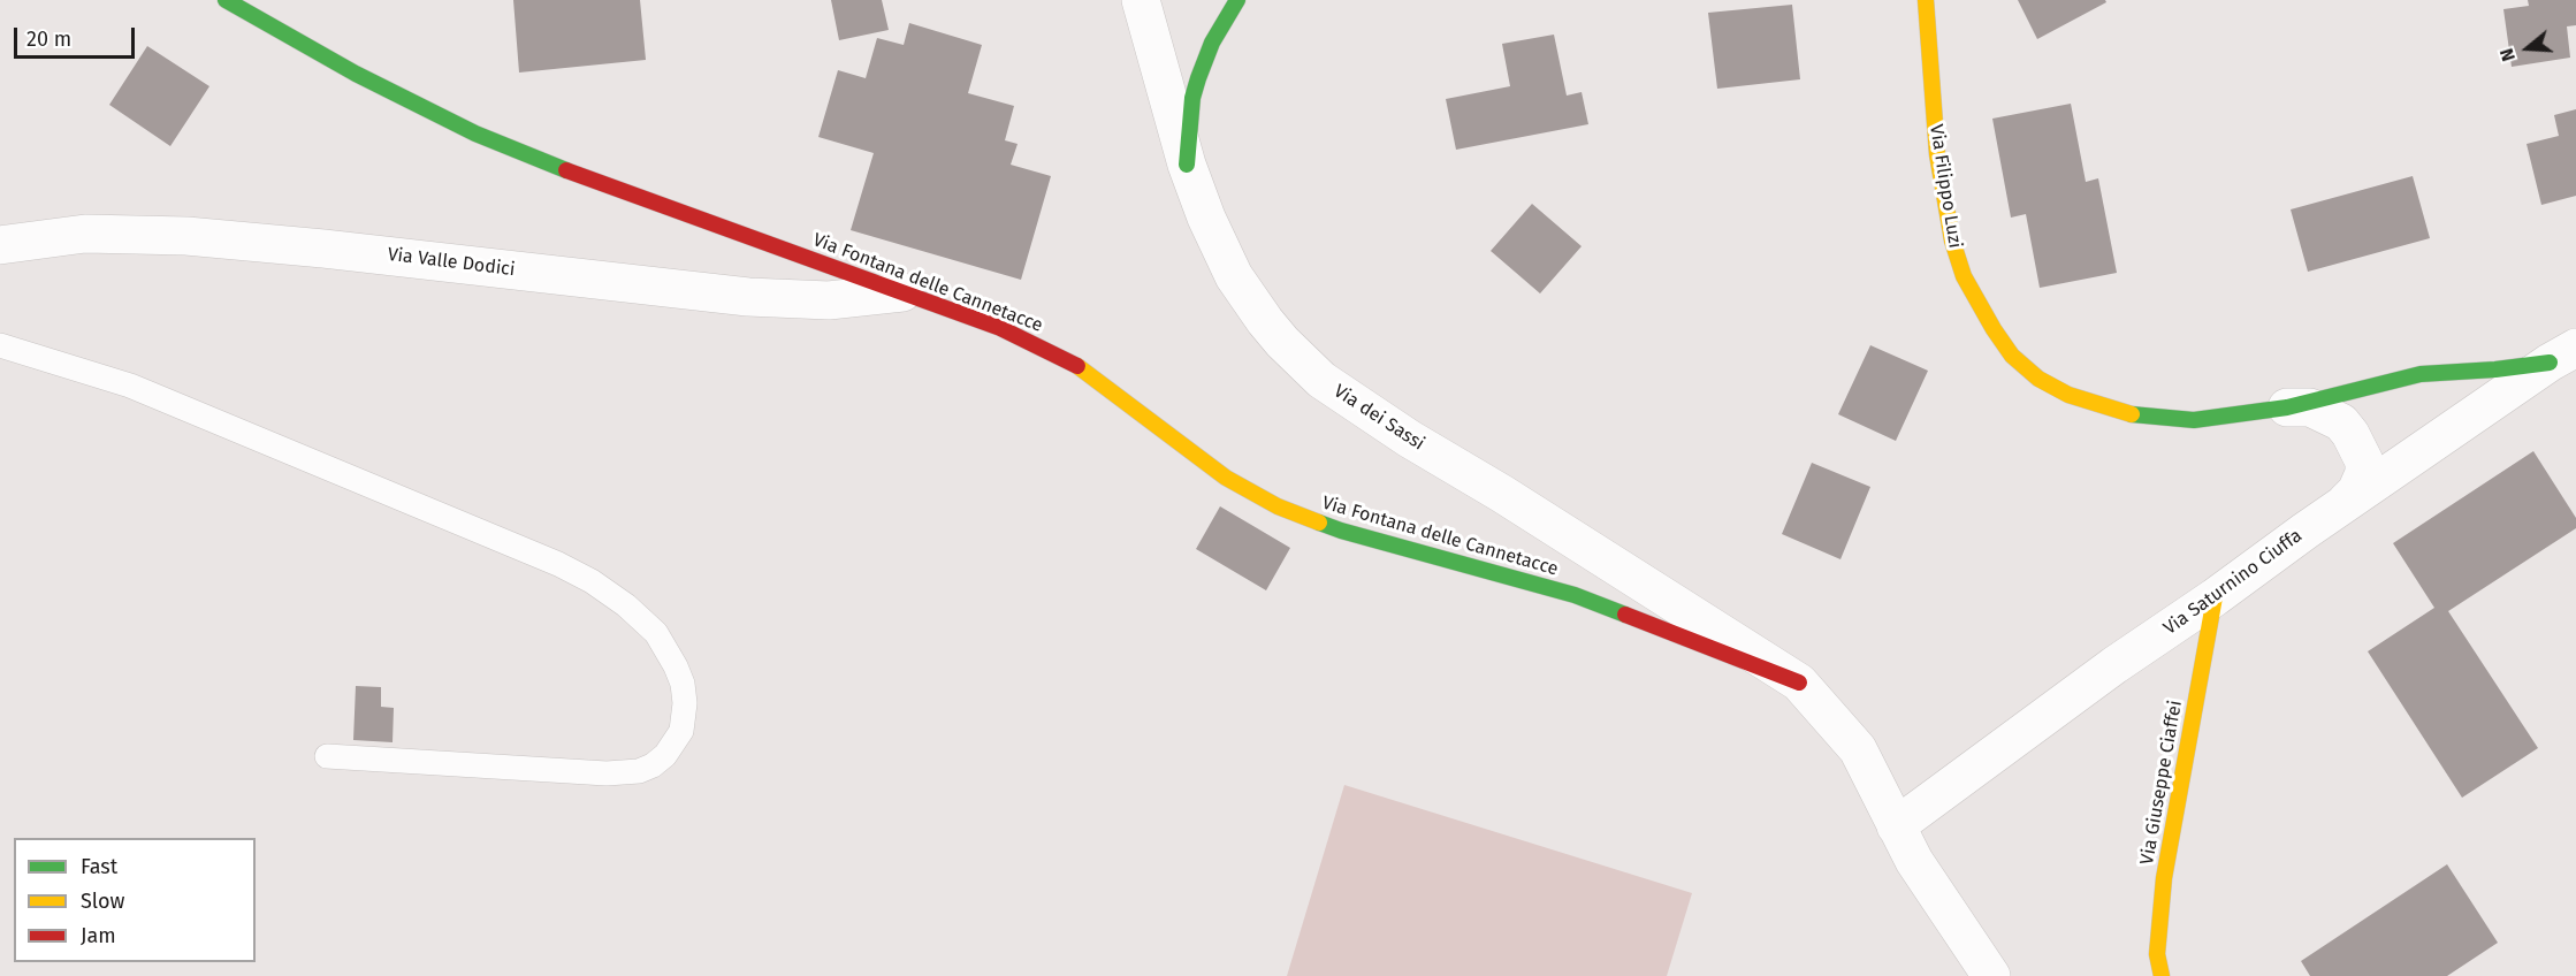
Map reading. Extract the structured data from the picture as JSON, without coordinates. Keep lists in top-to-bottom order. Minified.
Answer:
{"streets":{"street":["Via Filippo Luzi","Via Valle Dodici","Via Fontana delle Cannetacce","Via dei Sassi","Via Saturnino Ciuffa","Via Giuseppe Ciaffei"]},"crossings":[["Via Filippo Luzi","Via Saturnino Ciuffa"],["Via Valle Dodici","Via Fontana delle Cannetacce"],["Via Fontana delle Cannetacce","Via dei Sassi"],["Via dei Sassi","Via Saturnino Ciuffa"],["Via Saturnino Ciuffa","Via Giuseppe Ciaffei"]],"legend":["Fast","Slow","Jam"],"scale_bar":"20 m","north":"left"}
